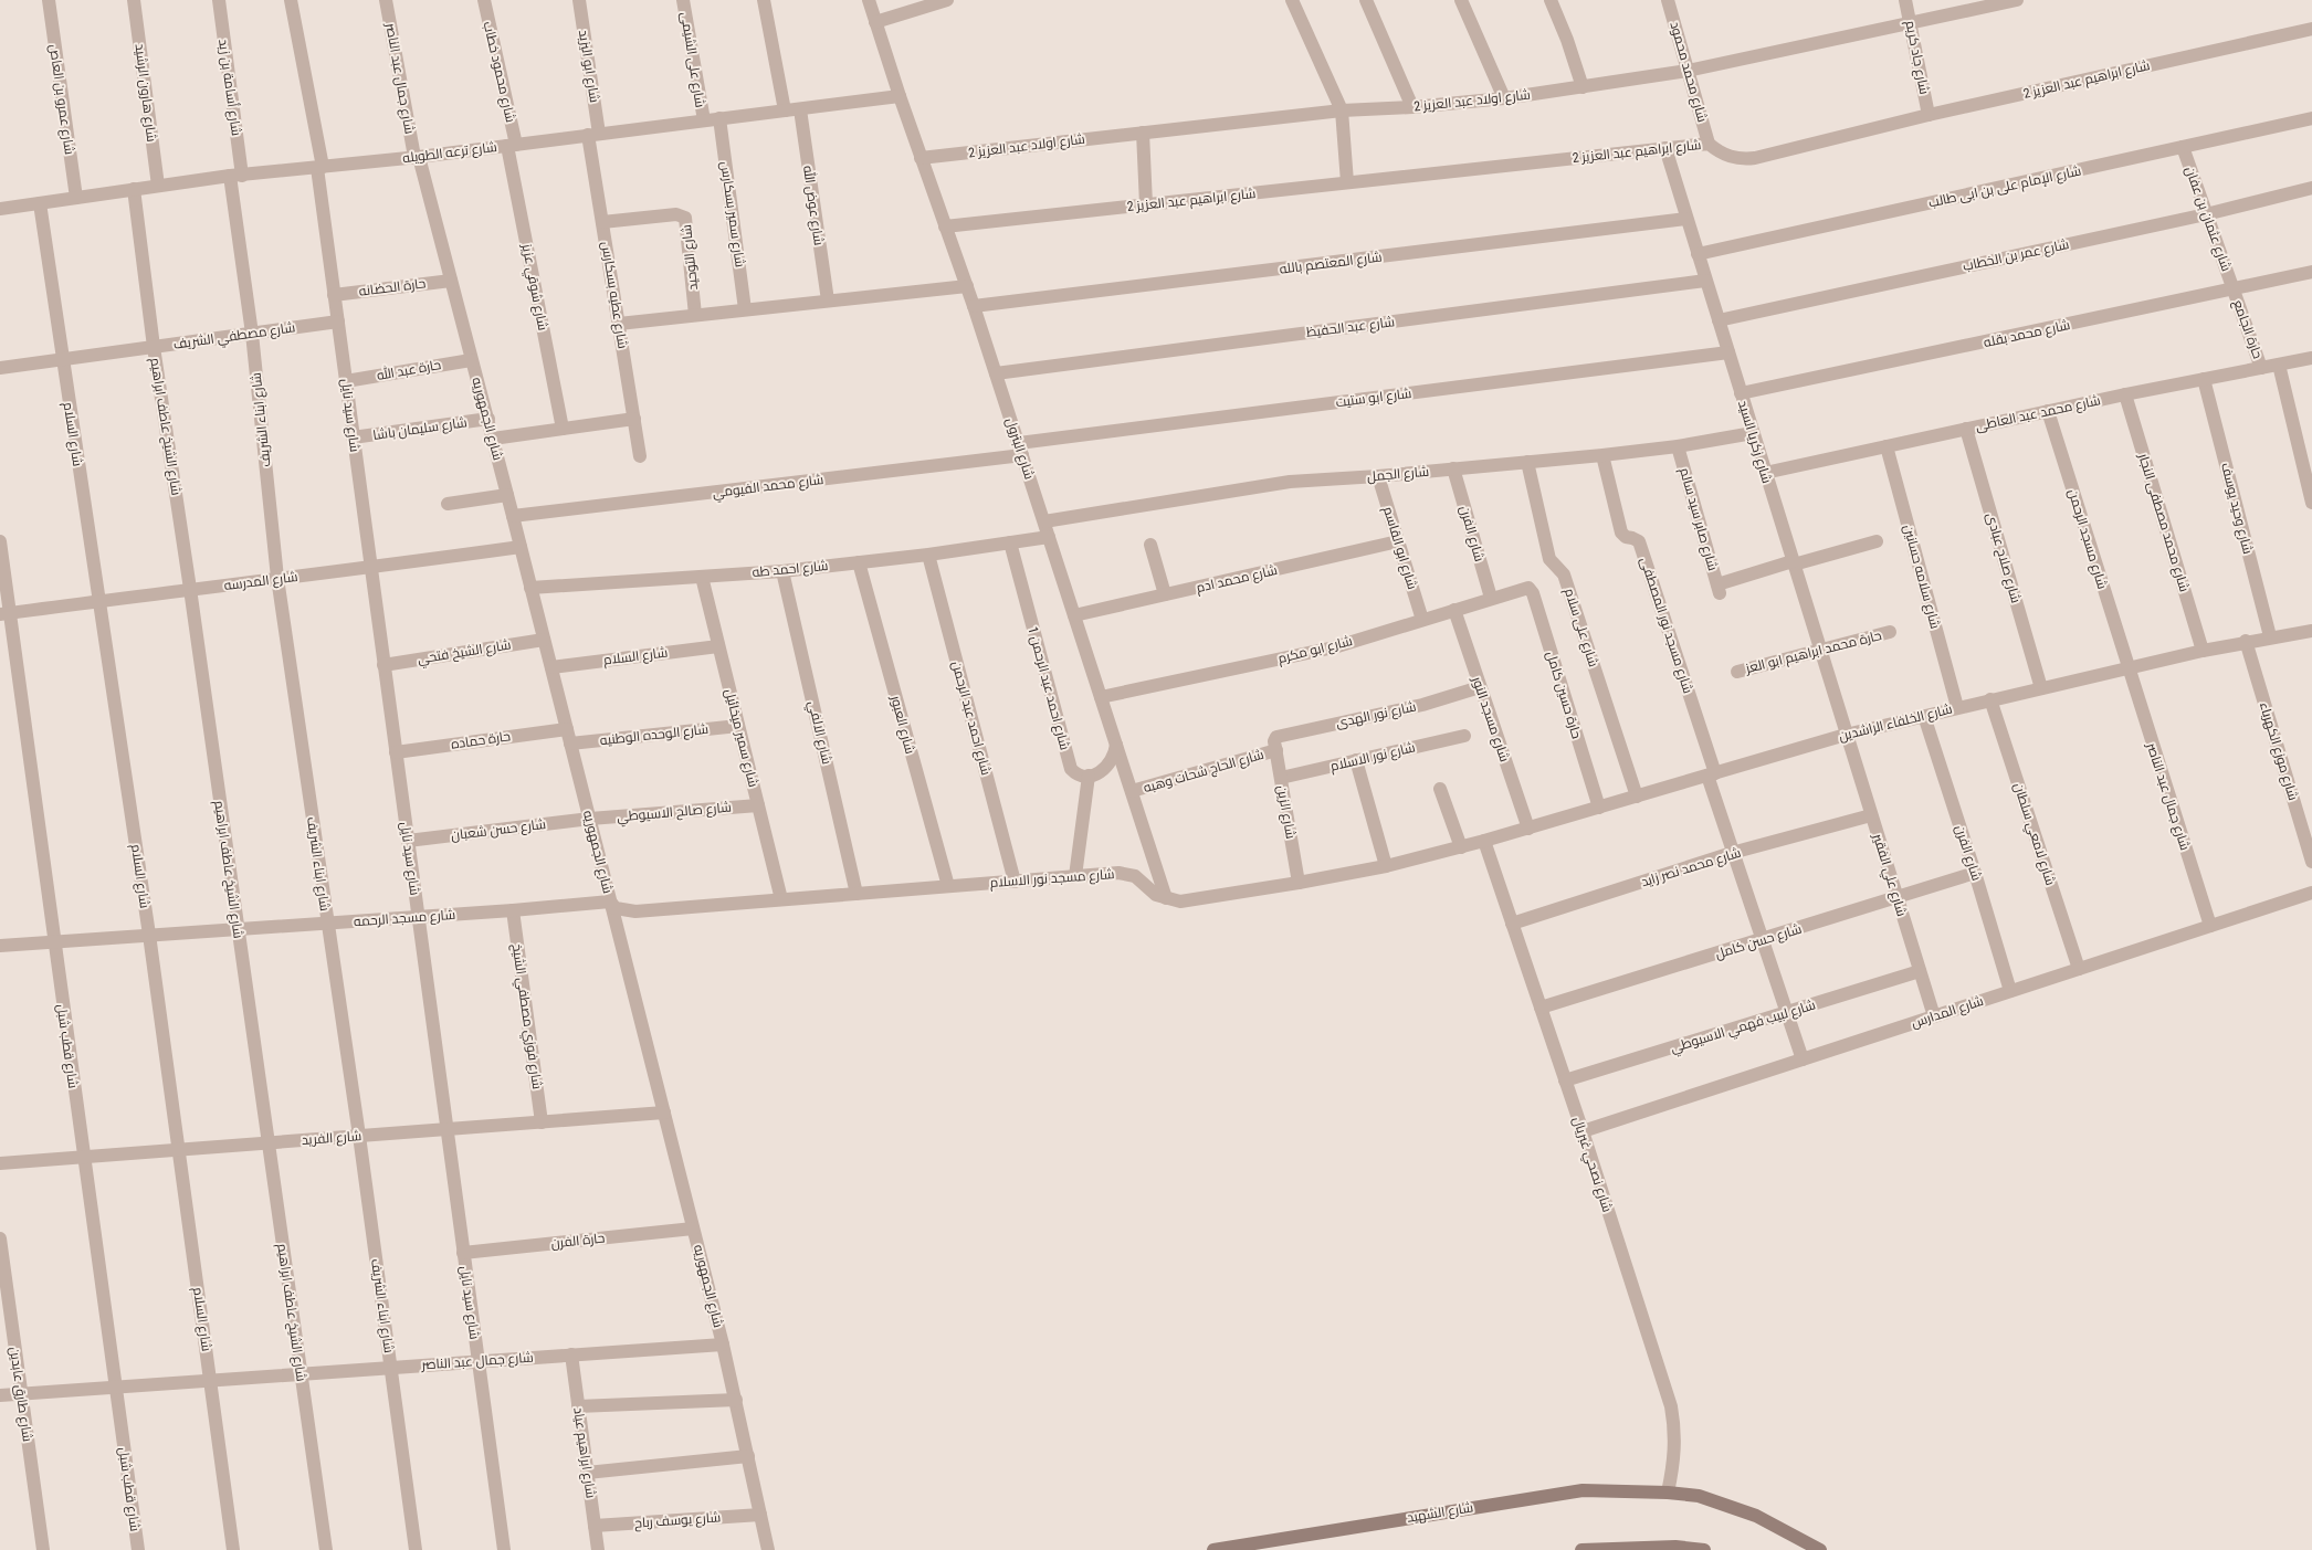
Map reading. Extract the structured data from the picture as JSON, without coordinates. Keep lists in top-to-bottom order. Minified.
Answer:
{"streets":{"street":["شارع جاد كريم","شارع على الشيمى","شارع ابو اليزيد","شارع محمود خطاب","شارع محمد محمود","شارع جمال عبد الناصر","شارع ابراهيم عبد العزيز 2","شارع أسامة بن زيد","شارع هارون الرشيد","شارع عمرو بن العاص","شارع اولاد عبد العزيز 2","شارع ترعه الطويله","شارع الإمام على بن ابى طالب","شارع عوض الله","شارع سمير بسكارس","شارع عثمان بن عفان","شارع عمر بن الخطاب","شارع التوحيد","شارع المعتصم بالله","حارة الحضانه","شارع شوقي عزيز","شارع عطيه بسكارس","شارع عبد الحفيظ","حارة الجامع","شارع محمد بقله","شارع مصطفي الشريف","حارة عبد الله","شارع ابو ستيت","شارع محمد عبد العاطى","شارع سيد نايل","شارع الجمهوريه","شارع ابناء الشريف","شارع الشيخ عاطف ابراهيم","شارع سليمان باشا","شارع السلام","شارع زكريا السيد","شارع البترول","شارع الجمل","شارع محمد الفيومي","شارع وحيد يوسف","شارع صابر سيد سالم","شارع محمد مصطفى النجار","شارع الفرن","شارع مسجد الرحمن","شارع ابو القاسم","شارع صلاح عبادى","شارع احمد طه","شارع سلامه حسانين","شارع محمد ادم","شارع المدرسه","شارع مسجد نور المصطفى","شارع على سلام","شارع ابو مكرم","شارع الشيخ فتحي","حارة محمد ابراهيم ابو العز","شارع احمد عبد الرحمن 1","حارة حسين كامل","شارع نور الهدى","شارع احمد عبد الرحمن","شارع مسجد النور","شارع الخلفاء الراشدين","شارع العبور","شارع الالفي","شارع الوحده الوطنيه","شارع سمير ميخائيل","حارة حماده","شارع موزع الكهرباء","شارع نور الاسلام","شارع الحاج شحات وهبه","شارع صالح الاسيوطي","شارع الزين","شارع حسن شعبان","شارع لامعي سلطان","شارع محمد نصر زايد","شارع علي الفقير","شارع مسجد نور الاسلام","شارع مسجد الرحمه","شارع حسن كامل","شارع المدارس","شارع فوزي مصطفي الشيخ","شارع لبيب فهمي الاسيوطي","شارع قطب شبل","شارع الفريد","شارع نصحي غبريال","حارة الفرن","شارع طارق عابدين","شارع ابراهيم عياد","شارع الشهيد","شارع يوسف رباح"]},"crossings":[["شارع جاد كريم","شارع ابراهيم عبد العزيز 2"],["شارع جاد كريم","شارع اولاد عبد العزيز 2"],["شارع على الشيمى","شارع ترعه الطويله"],["شارع ابو اليزيد","شارع ترعه الطويله"],["شارع ابو اليزيد","شارع عطيه بسكارس"],["شارع محمود خطاب","شارع ترعه الطويله"],["شارع محمود خطاب","شارع شوقي عزيز"],["شارع محمد محمود","شارع ابراهيم عبد العزيز 2"],["شارع محمد محمود","شارع اولاد عبد العزيز 2"],["شارع جمال عبد الناصر","شارع ترعه الطويله"],["شارع جمال عبد الناصر","شارع سيد نايل"],["شارع جمال عبد الناصر","شارع الجمهوريه"],["شارع جمال عبد الناصر","شارع ابناء الشريف"],["شارع جمال عبد الناصر","شارع الشيخ عاطف ابراهيم"],["شارع جمال عبد الناصر","شارع السلام"],["شارع جمال عبد الناصر","شارع مسجد الرحمن"],["شارع جمال عبد الناصر","شارع الخلفاء الراشدين"],["شارع جمال عبد الناصر","شارع المدارس"],["شارع جمال عبد الناصر","شارع قطب شبل"],["شارع جمال عبد الناصر","شارع طارق عابدين"],["شارع جمال عبد الناصر","شارع ابراهيم عياد"],["شارع ابراهيم عبد العزيز 2","شارع زكريا السيد"],["شارع ابراهيم عبد العزيز 2","شارع البترول"],["شارع أسامة بن زيد","شارع ترعه الطويله"],["شارع أسامة بن زيد","شارع ابناء الشريف"],["شارع هارون الرشيد","شارع ترعه الطويله"],["شارع عمرو بن العاص","شارع ترعه الطويله"],["شارع اولاد عبد العزيز 2","شارع البترول"],["شارع ترعه الطويله","شارع عوض الله"],["شارع ترعه الطويله","شارع سمير بسكارس"],["شارع ترعه الطويله","شارع شوقي عزيز"],["شارع ترعه الطويله","شارع عطيه بسكارس"],["شارع ترعه الطويله","شارع سيد نايل"],["شارع ترعه الطويله","شارع الجمهوريه"],["شارع ترعه الطويله","شارع ابناء الشريف"],["شارع ترعه الطويله","شارع الشيخ عاطف ابراهيم"],["شارع ترعه الطويله","شارع السلام"],["شارع ترعه الطويله","شارع البترول"],["شارع الإمام على بن ابى طالب","شارع عثمان بن عفان"],["شارع الإمام على بن ابى طالب","شارع زكريا السيد"],["شارع عثمان بن عفان","شارع عمر بن الخطاب"],["شارع عثمان بن عفان","حارة الجامع"],["شارع عثمان بن عفان","شارع محمد بقله"],["شارع عمر بن الخطاب","شارع زكريا السيد"],["شارع التوحيد","شارع عطيه بسكارس"],["شارع المعتصم بالله","شارع زكريا السيد"],["شارع المعتصم بالله","شارع البترول"],["حارة الحضانه","شارع سيد نايل"],["حارة الحضانه","شارع الجمهوريه"],["شارع عبد الحفيظ","شارع زكريا السيد"],["شارع عبد الحفيظ","شارع البترول"],["حارة الجامع","شارع محمد بقله"],["حارة الجامع","شارع محمد عبد العاطى"],["شارع محمد بقله","شارع زكريا السيد"],["شارع مصطفي الشريف","شارع سيد نايل"],["شارع مصطفي الشريف","شارع ابناء الشريف"],["شارع مصطفي الشريف","شارع الشيخ عاطف ابراهيم"],["شارع مصطفي الشريف","شارع السلام"],["حارة عبد الله","شارع سيد نايل"],["حارة عبد الله","شارع الجمهوريه"],["شارع ابو ستيت","شارع زكريا السيد"],["شارع ابو ستيت","شارع البترول"],["شارع ابو ستيت","شارع محمد الفيومي"],["شارع محمد عبد العاطى","شارع زكريا السيد"],["شارع محمد عبد العاطى","شارع وحيد يوسف"],["شارع محمد عبد العاطى","شارع محمد مصطفى النجار"],["شارع محمد عبد العاطى","شارع مسجد الرحمن"],["شارع محمد عبد العاطى","شارع صلاح عبادى"],["شارع محمد عبد العاطى","شارع سلامه حسانين"],["شارع سيد نايل","شارع سليمان باشا"],["شارع سيد نايل","شارع المدرسه"],["شارع سيد نايل","شارع الشيخ فتحي"],["شارع سيد نايل","حارة حماده"],["شارع سيد نايل","شارع حسن شعبان"],["شارع سيد نايل","شارع مسجد الرحمه"],["شارع سيد نايل","شارع الفريد"],["شارع سيد نايل","حارة الفرن"],["شارع الجمهوريه","شارع سليمان باشا"],["شارع الجمهوريه","شارع السلام"],["شارع الجمهوريه","شارع محمد الفيومي"],["شارع الجمهوريه","شارع احمد طه"],["شارع الجمهوريه","شارع المدرسه"],["شارع الجمهوريه","شارع الشيخ فتحي"],["شارع الجمهوريه","شارع الوحده الوطنيه"],["شارع الجمهوريه","حارة حماده"],["شارع الجمهوريه","شارع صالح الاسيوطي"],["شارع الجمهوريه","شارع حسن شعبان"],["شارع الجمهوريه","شارع مسجد نور الاسلام"],["شارع الجمهوريه","شارع مسجد الرحمه"],["شارع الجمهوريه","شارع الفريد"],["شارع الجمهوريه","حارة الفرن"],["شارع الجمهوريه","شارع يوسف رباح"],["شارع ابناء الشريف","شارع المدرسه"],["شارع ابناء الشريف","شارع مسجد الرحمه"],["شارع ابناء الشريف","شارع الفريد"],["شارع الشيخ عاطف ابراهيم","شارع المدرسه"],["شارع الشيخ عاطف ابراهيم","شارع مسجد الرحمه"],["شارع الشيخ عاطف ابراهيم","شارع الفريد"],["شارع السلام","شارع المدرسه"],["شارع السلام","شارع سمير ميخائيل"],["شارع السلام","شارع مسجد الرحمه"],["شارع السلام","شارع الفريد"],["شارع زكريا السيد","شارع الجمل"],["شارع زكريا السيد","شارع صابر سيد سالم"],["شارع زكريا السيد","حارة محمد ابراهيم ابو العز"],["شارع زكريا السيد","شارع الخلفاء الراشدين"],["شارع زكريا السيد","شارع علي الفقير"],["شارع البترول","شارع الجمل"],["شارع البترول","شارع محمد الفيومي"],["شارع البترول","شارع احمد طه"],["شارع البترول","شارع محمد ادم"],["شارع البترول","شارع ابو مكرم"],["شارع البترول","شارع الحاج شحات وهبه"],["شارع البترول","شارع مسجد نور الاسلام"],["شارع الجمل","شارع صابر سيد سالم"],["شارع الجمل","شارع الفرن"],["شارع الجمل","شارع ابو القاسم"],["شارع الجمل","شارع مسجد نور المصطفى"],["شارع الجمل","شارع على سلام"],["شارع وحيد يوسف","شارع الخلفاء الراشدين"],["شارع محمد مصطفى النجار","شارع الخلفاء الراشدين"],["شارع الفرن","شارع ابو مكرم"],["شارع الفرن","شارع الخلفاء الراشدين"],["شارع الفرن","شارع حسن كامل"],["شارع الفرن","شارع المدارس"],["شارع مسجد الرحمن","شارع الخلفاء الراشدين"],["شارع ابو القاسم","شارع محمد ادم"],["شارع ابو القاسم","شارع ابو مكرم"],["شارع صلاح عبادى","شارع الخلفاء الراشدين"],["شارع احمد طه","شارع احمد عبد الرحمن 1"],["شارع احمد طه","شارع احمد عبد الرحمن"],["شارع احمد طه","شارع العبور"],["شارع احمد طه","شارع الالفي"],["شارع احمد طه","شارع سمير ميخائيل"],["شارع سلامه حسانين","شارع الخلفاء الراشدين"],["شارع المدرسه","شارع قطب شبل"],["شارع مسجد نور المصطفى","شارع الخلفاء الراشدين"],["شارع مسجد نور المصطفى","شارع محمد نصر زايد"],["شارع مسجد نور المصطفى","شارع حسن كامل"],["شارع مسجد نور المصطفى","شارع المدارس"],["شارع مسجد نور المصطفى","شارع لبيب فهمي الاسيوطي"],["شارع على سلام","شارع الخلفاء الراشدين"],["شارع ابو مكرم","حارة حسين كامل"],["شارع ابو مكرم","شارع مسجد النور"],["حارة حسين كامل","شارع الخلفاء الراشدين"],["شارع نور الهدى","شارع مسجد النور"],["شارع نور الهدى","شارع الحاج شحات وهبه"],["شارع نور الهدى","شارع الزين"],["شارع احمد عبد الرحمن","شارع مسجد نور الاسلام"],["شارع مسجد النور","شارع الخلفاء الراشدين"],["شارع الخلفاء الراشدين","شارع موزع الكهرباء"],["شارع الخلفاء الراشدين","شارع لامعي سلطان"],["شارع الخلفاء الراشدين","شارع علي الفقير"],["شارع الخلفاء الراشدين","شارع نصحي غبريال"],["شارع العبور","شارع مسجد نور الاسلام"],["شارع الالفي","شارع مسجد نور الاسلام"],["شارع الوحده الوطنيه","شارع سمير ميخائيل"],["شارع سمير ميخائيل","شارع صالح الاسيوطي"],["شارع سمير ميخائيل","شارع مسجد نور الاسلام"],["شارع نور الاسلام","شارع الزين"],["شارع الحاج شحات وهبه","شارع الزين"],["شارع صالح الاسيوطي","شارع حسن شعبان"],["شارع لامعي سلطان","شارع المدارس"],["شارع محمد نصر زايد","شارع علي الفقير"],["شارع محمد نصر زايد","شارع نصحي غبريال"],["شارع علي الفقير","شارع حسن كامل"],["شارع علي الفقير","شارع المدارس"],["شارع علي الفقير","شارع لبيب فهمي الاسيوطي"],["شارع مسجد نور الاسلام","شارع مسجد الرحمه"],["شارع مسجد الرحمه","شارع فوزي مصطفي الشيخ"],["شارع مسجد الرحمه","شارع قطب شبل"],["شارع حسن كامل","شارع نصحي غبريال"],["شارع المدارس","شارع نصحي غبريال"],["شارع فوزي مصطفي الشيخ","شارع الفريد"],["شارع لبيب فهمي الاسيوطي","شارع نصحي غبريال"],["شارع قطب شبل","شارع الفريد"],["شارع نصحي غبريال","شارع الشهيد"],["شارع ابراهيم عياد","شارع يوسف رباح"]]}
